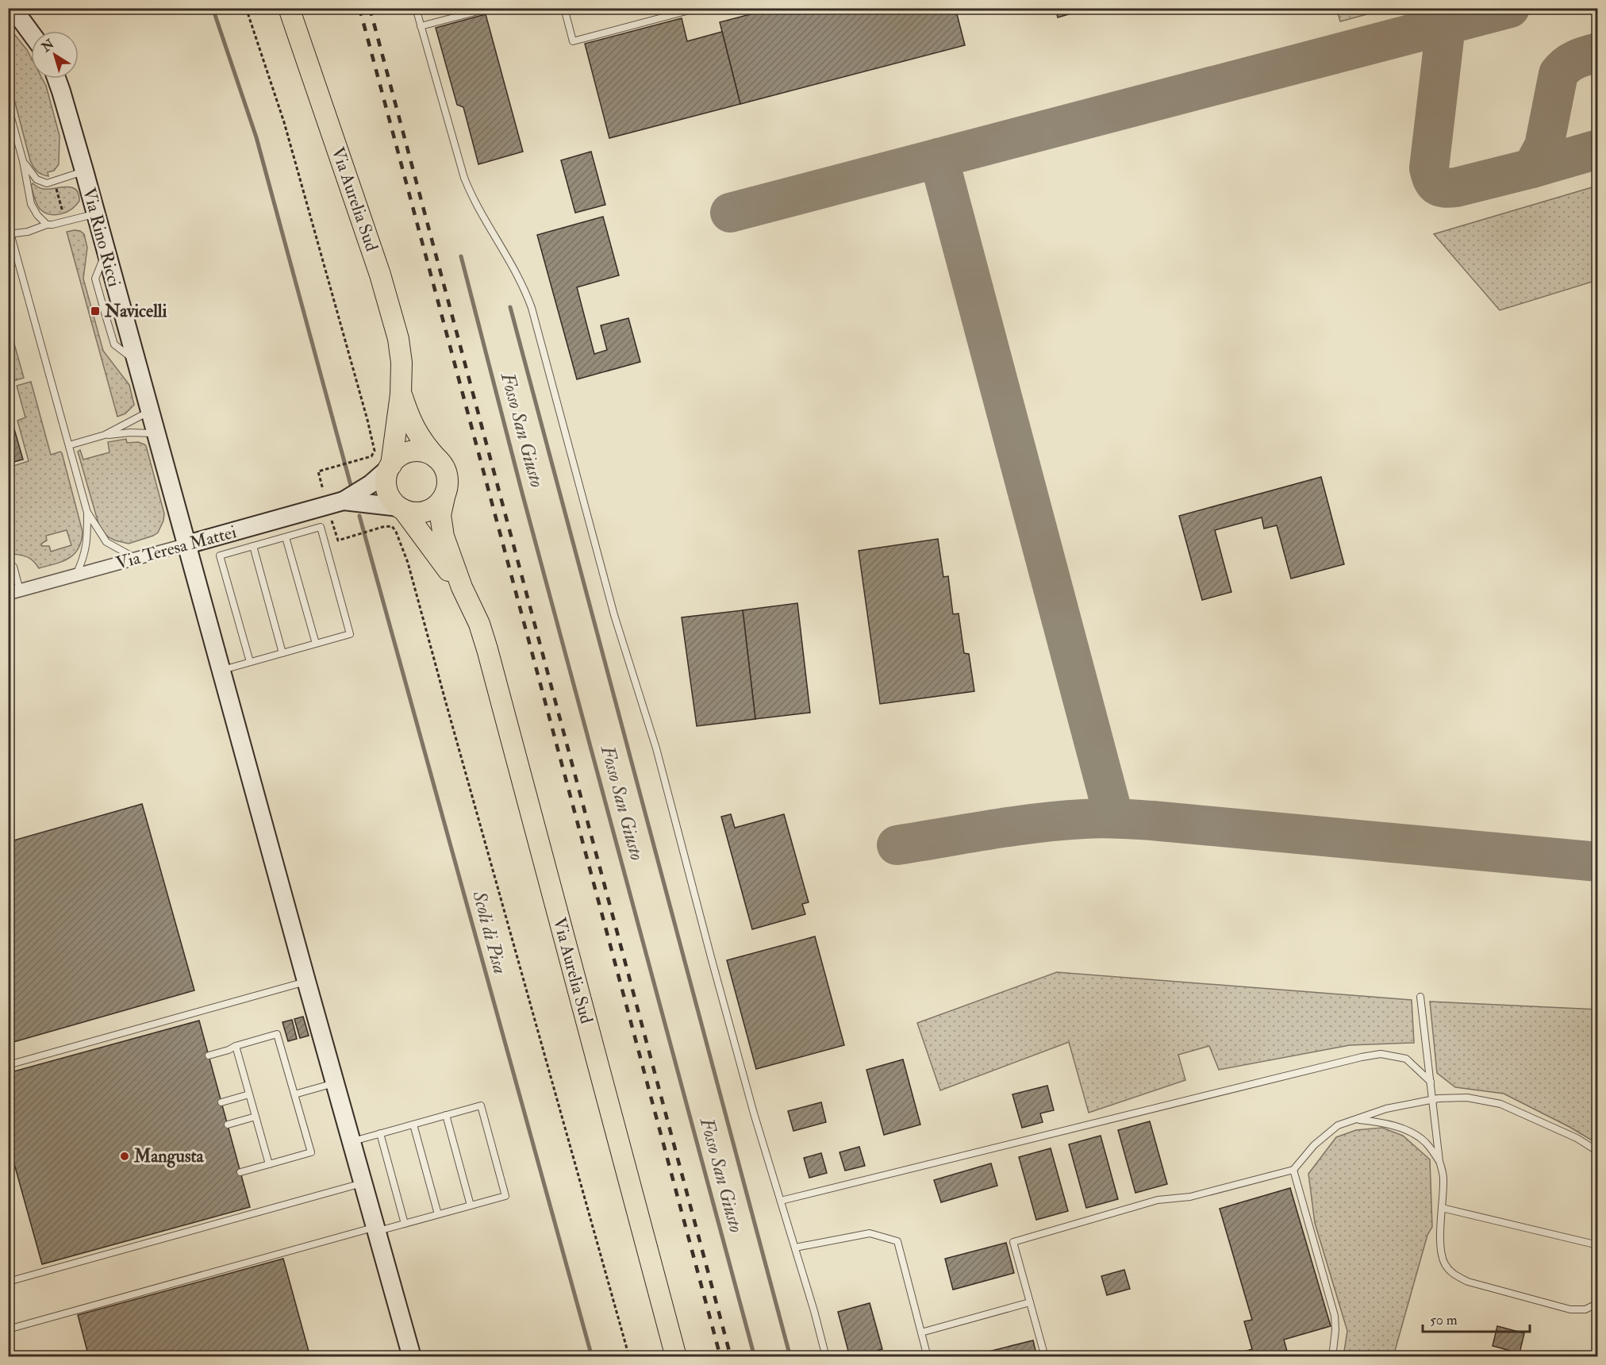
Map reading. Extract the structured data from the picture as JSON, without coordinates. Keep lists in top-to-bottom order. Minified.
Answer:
{"streets":{"main road":["Via Aurelia Sud"],"street":["Via Rino Ricci","Via Teresa Mattei"]},"crossings":[["Via Rino Ricci","Via Teresa Mattei"]],"water":["Fosso San Giusto","Scoli di Pisa"],"places":{"transit":["Navicelli"],"other":["Mangusta"]},"scale_bar":"50 m","north":"top left"}
